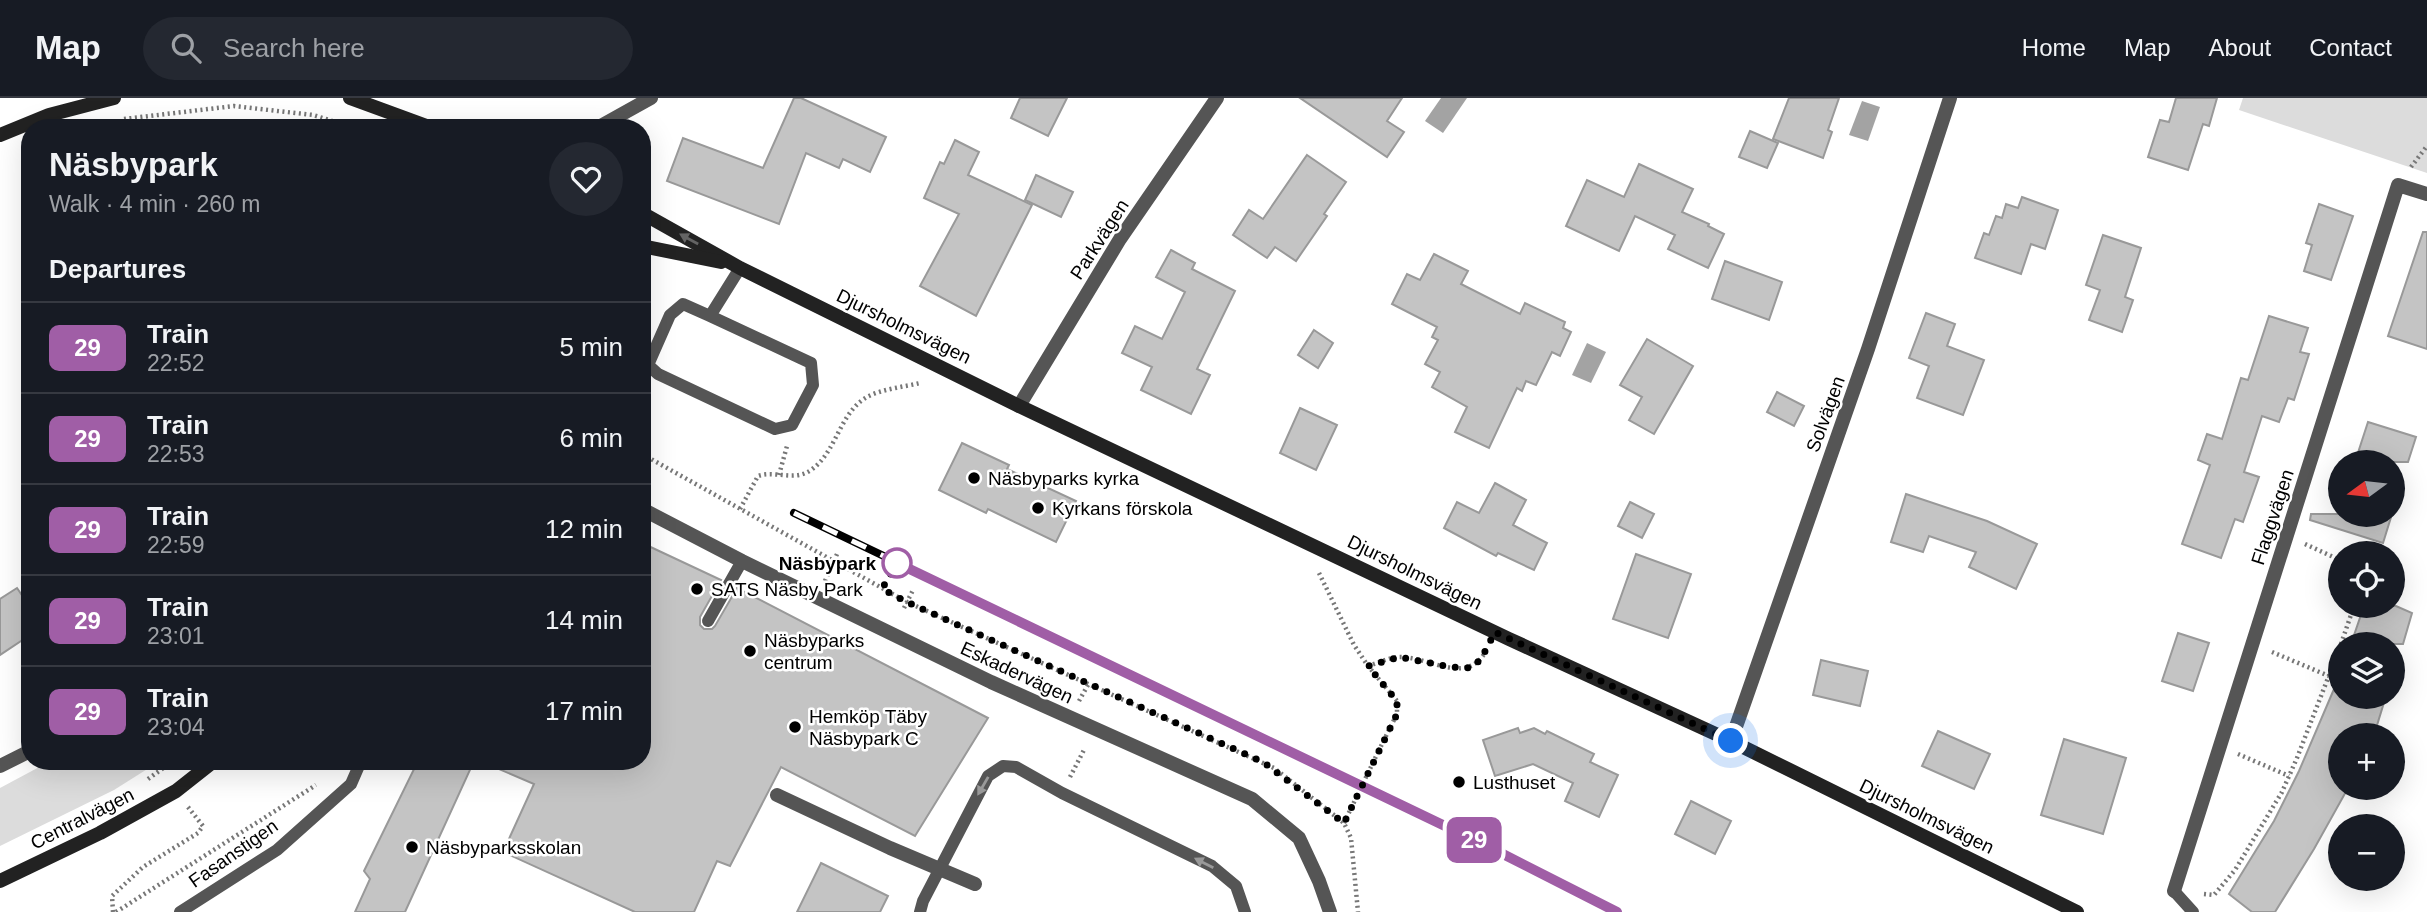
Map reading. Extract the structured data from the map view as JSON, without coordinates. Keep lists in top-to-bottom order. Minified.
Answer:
{"streets":{"street":["Parkvägen","Djursholmsvägen","Solvägen","Flaggvägen","Eskadervägen","Centralvägen"],"lane":["Fasanstigen"]},"crossings":[["Parkvägen","Djursholmsvägen"],["Djursholmsvägen","Solvägen"]],"places":["Näsbyparks kyrka","Kyrkans förskola","Näsbypark","SATS Näsby Park","Näsbyparks centrum","Hemköp Täby Näsbypark C","Lusthuset","Näsbyparksskolan"],"north":"left","page":{"header":"Map","search":"Search here","nav":["Home","Map","About","Contact"],"on_map":"29","heading":[["Näsbypark","Walk · 4 min · 260 m"],"Departures"],"list":[{"mark":"29","name":"Train","note":"22:52","value":"5 min"},{"mark":"29","name":"Train","note":"22:53","value":"6 min"},{"mark":"29","name":"Train","note":"22:59","value":"12 min"},{"mark":"29","name":"Train","note":"23:01","value":"14 min"},{"mark":"29","name":"Train","note":"23:04","value":"17 min"}],"map_buttons":["+","−"]}}
